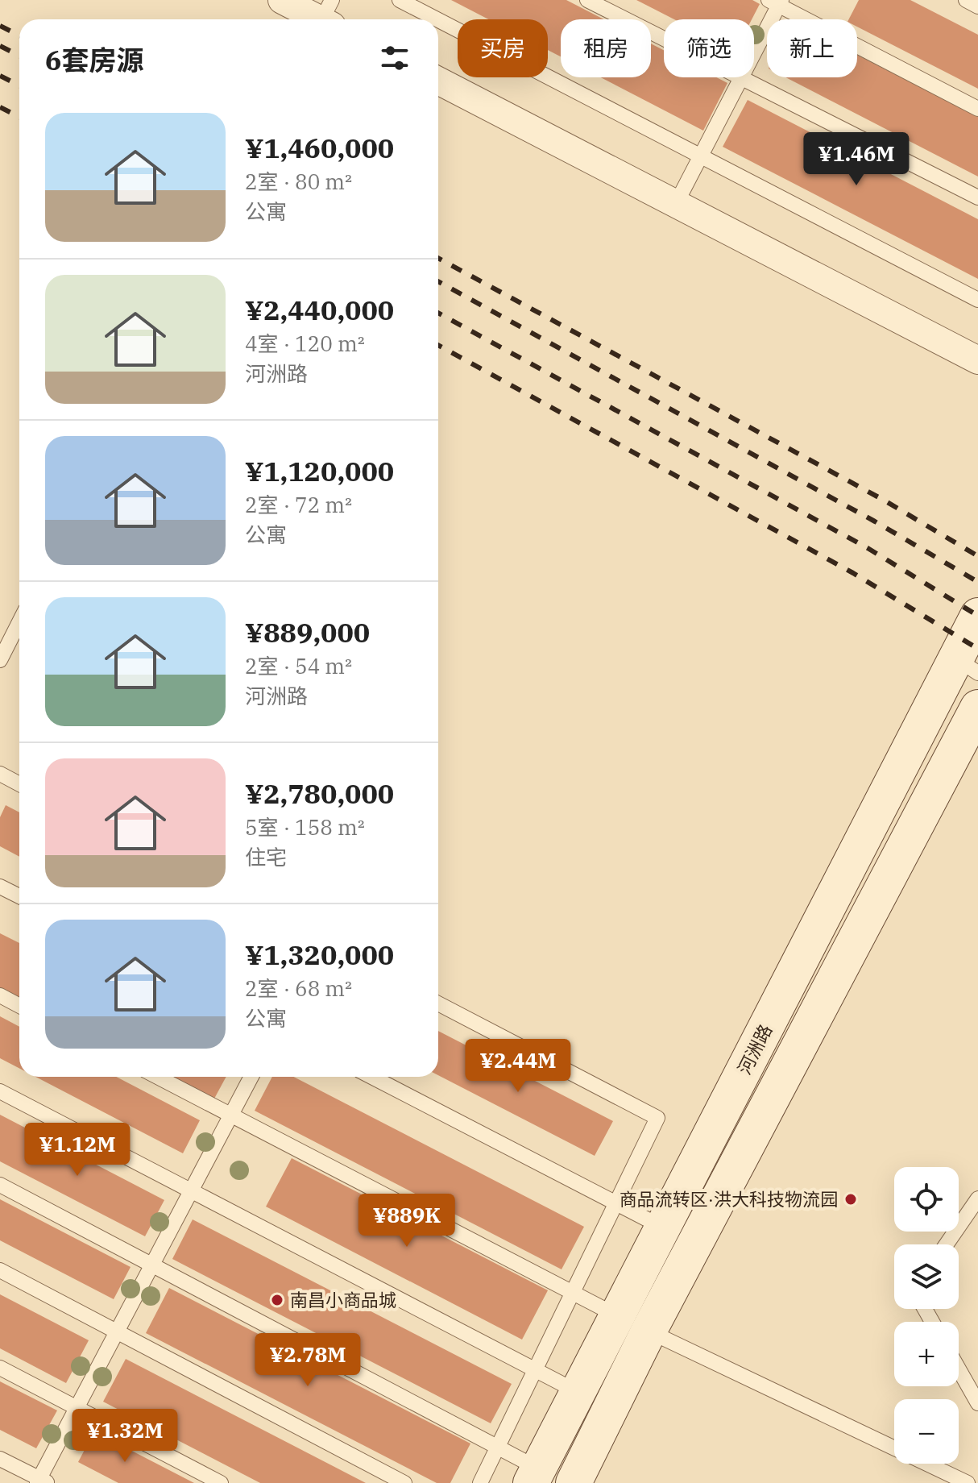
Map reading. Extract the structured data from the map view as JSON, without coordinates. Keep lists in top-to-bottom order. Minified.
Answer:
{"streets":{"main road":["河洲路"]},"places":["商品流转区·洪大科技物流园","南昌小商品城"],"page":{"chip":["买房","租房","筛选","新上"],"heading":"6套房源","list":[{"name":"¥1,460,000","note":"2室 · 80 m² · 公寓"},{"name":"¥2,440,000","note":"4室 · 120 m² · 河洲路"},{"name":"¥1,120,000","note":"2室 · 72 m² · 公寓"},{"name":"¥889,000","note":"2室 · 54 m² · 河洲路"},{"name":"¥2,780,000","note":"5室 · 158 m² · 住宅"},{"name":"¥1,320,000","note":"2室 · 68 m² · 公寓"}],"price":["¥1.46M","¥2.44M","¥1.12M","¥889K","¥2.78M","¥1.32M"],"map_buttons":["+","−"]}}
